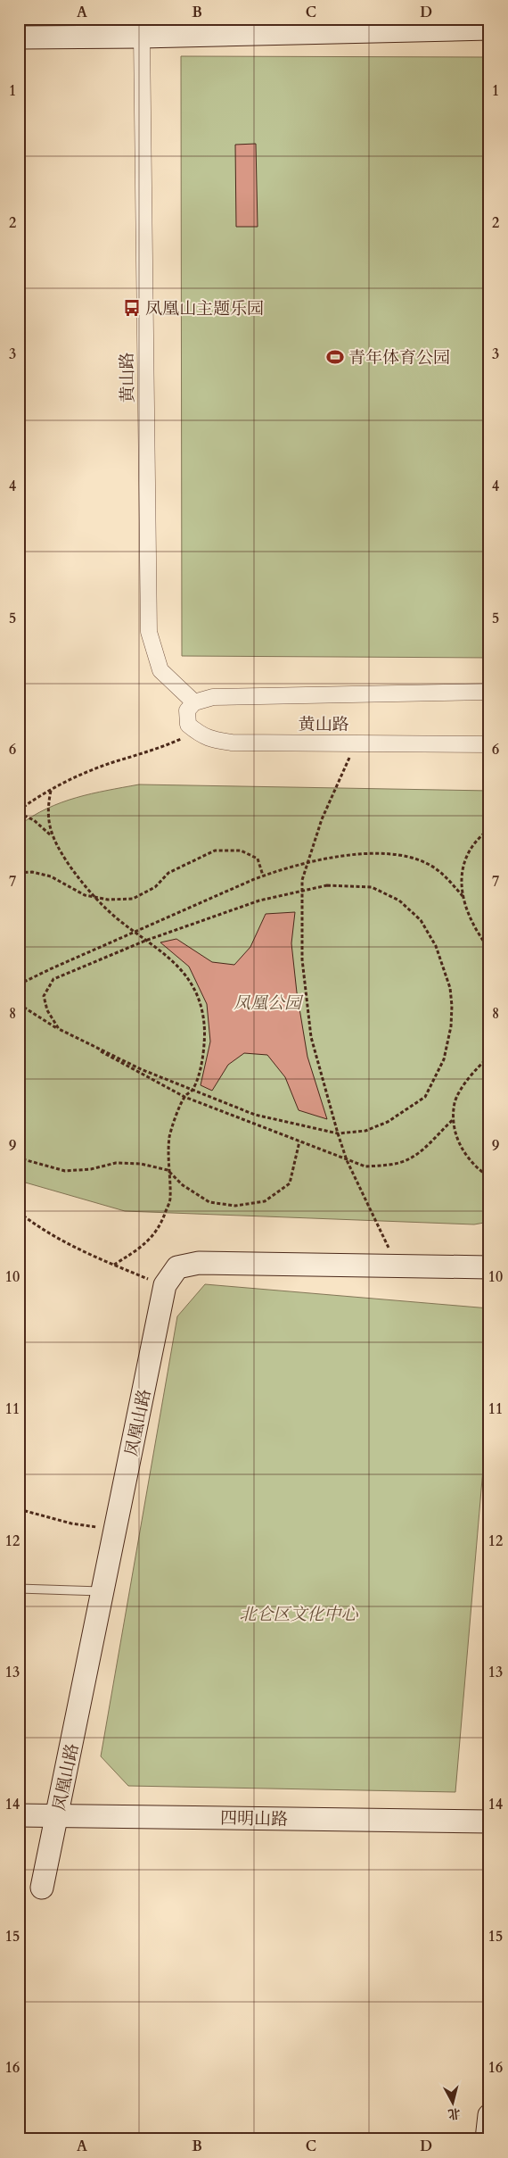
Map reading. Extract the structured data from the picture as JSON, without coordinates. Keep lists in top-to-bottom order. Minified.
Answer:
{"streets":{"street":["黄山路","凤凰山路","四明山路"]},"crossings":[["凤凰山路","四明山路"]],"parks":["凤凰公园","北仑区文化中心"],"places":{"bus stop":["凤凰山主题乐园"],"sports":["青年体育公园"]},"north":"bottom","grid":{"columns":["A","B","C","D"],"rows":["1","2","3","4","5","6","7","8","9","10","11","12","13","14","15","16"]}}
